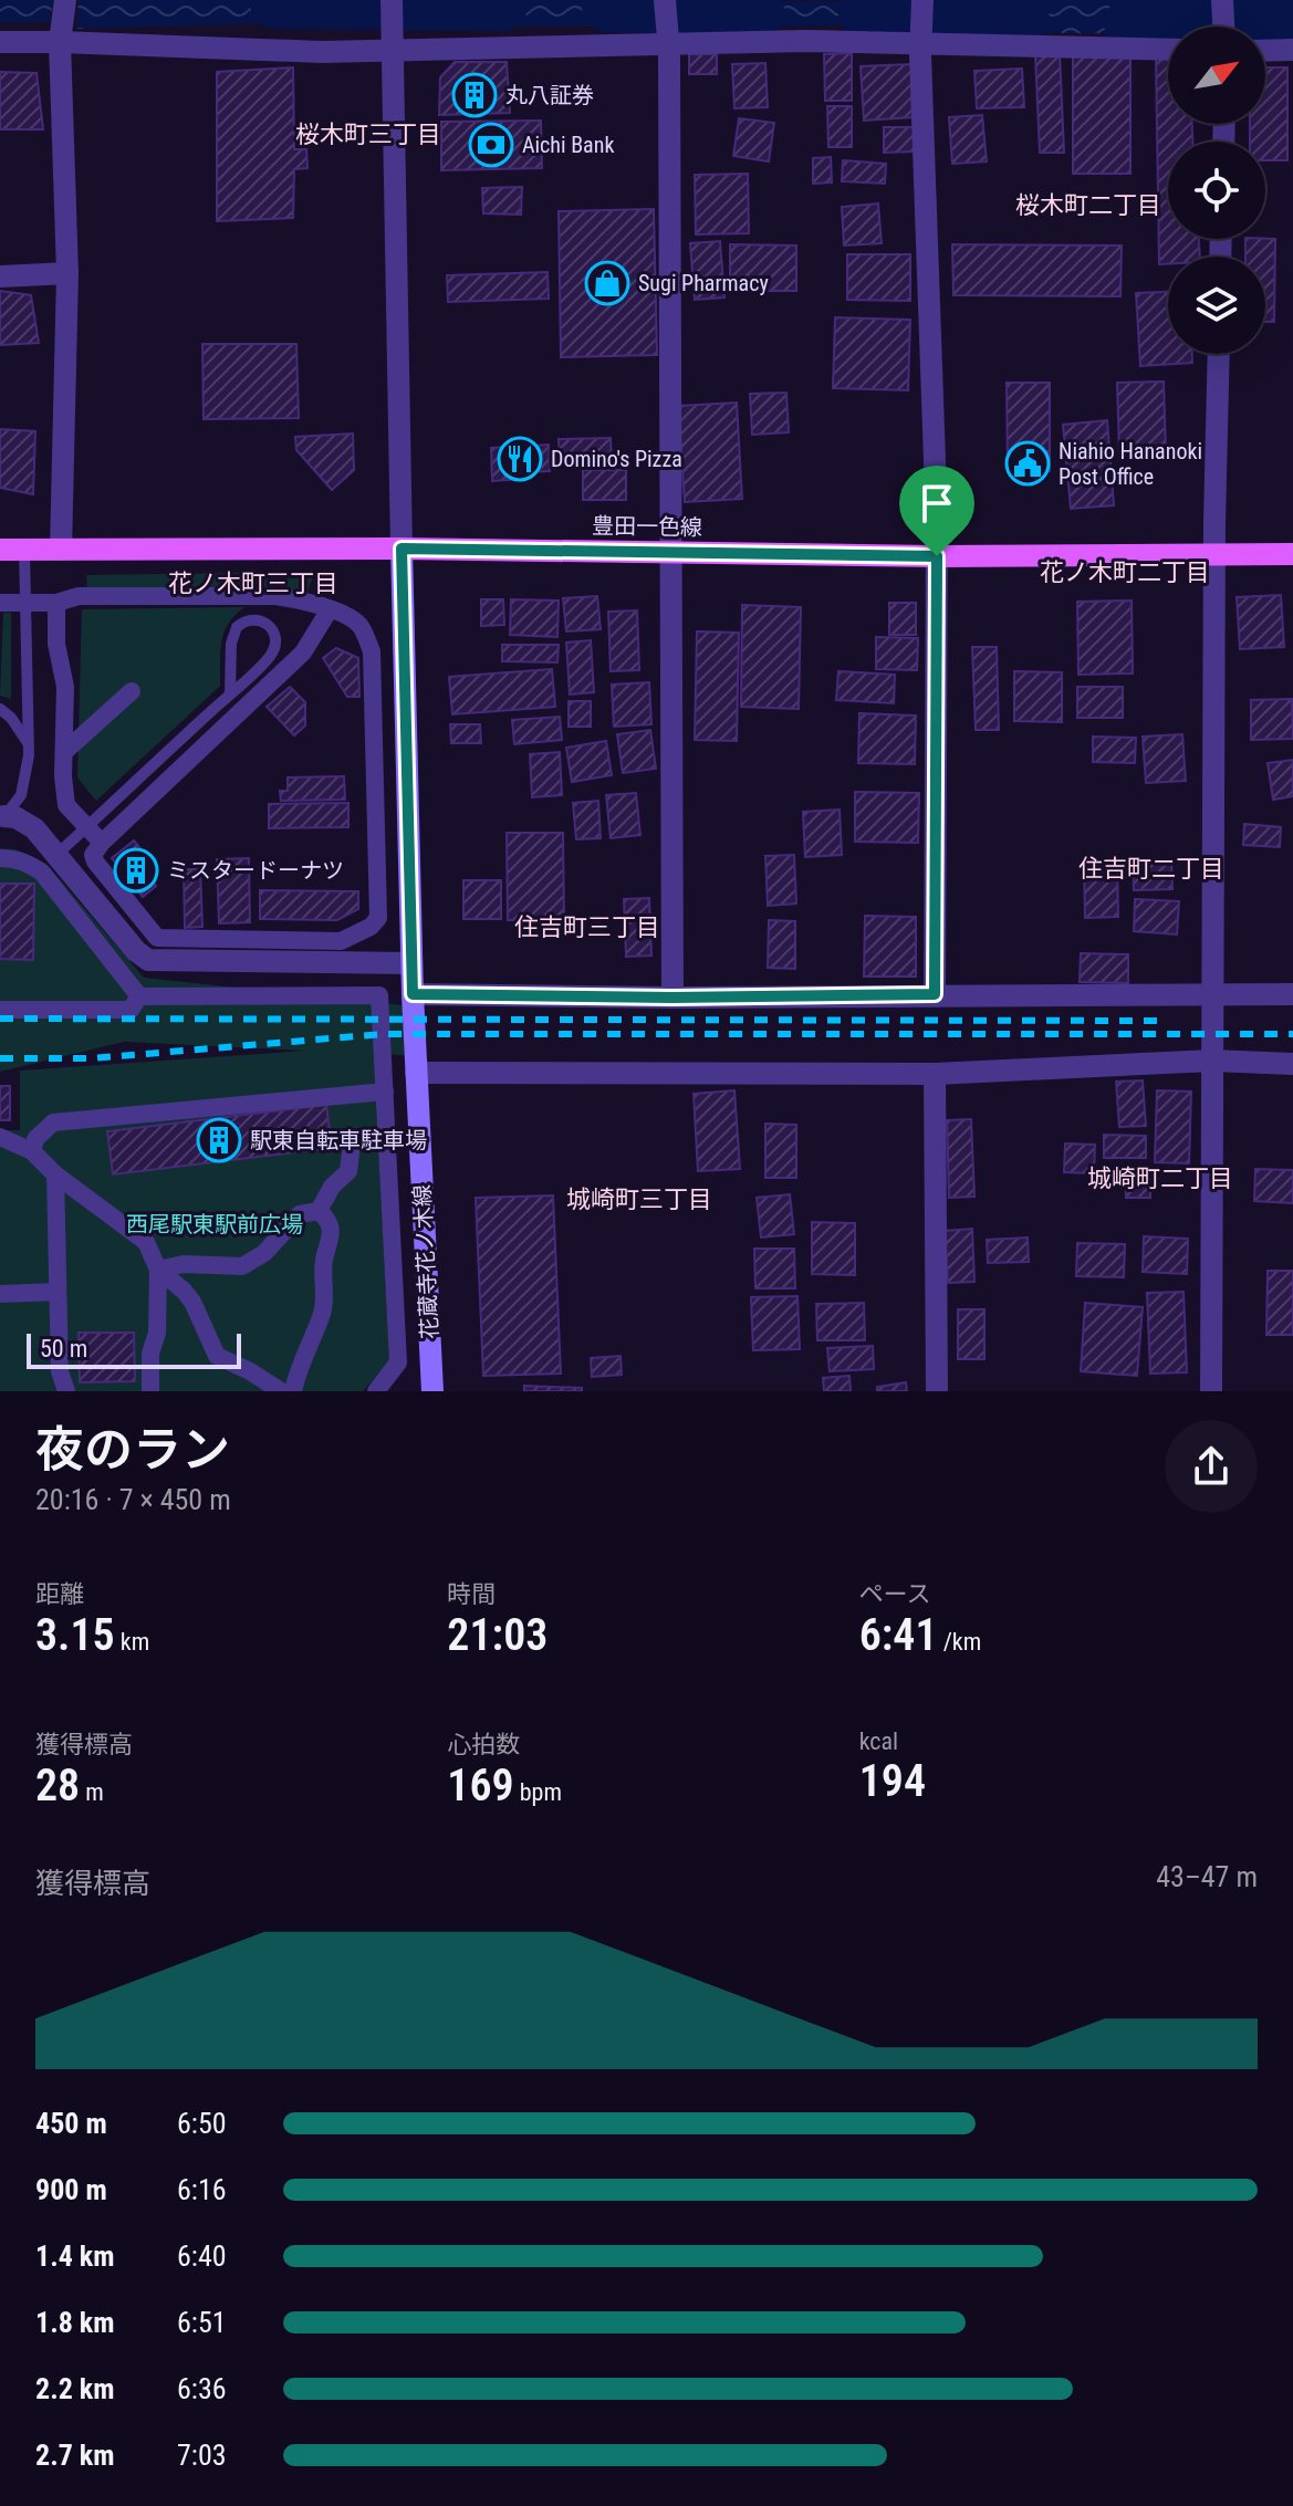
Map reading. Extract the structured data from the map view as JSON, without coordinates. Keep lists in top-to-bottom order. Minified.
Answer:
{"streets":{"main road":["豊田一色線","花蔵寺花ノ木線"]},"crossings":[["豊田一色線","花蔵寺花ノ木線"]],"districts":["桜木町三丁目","桜木町二丁目","花ノ木町二丁目","花ノ木町三丁目","住吉町二丁目","住吉町三丁目","城崎町二丁目","城崎町三丁目"],"parks":["西尾駅東駅前広場"],"places":{"building":["丸八証券","ミスタードーナツ","駅東自転車駐車場"],"bank":["Aichi Bank"],"shop":["Sugi Pharmacy"],"restaurant":["Domino's Pizza"],"public building":["Niahio Hananoki Post Office"]},"scale_bar":"50 m","north":"top right","page":{"scale":"50 m","heading":["夜のラン","20:16 · 7 × 450 m"],"stats":[["距離","3.15 km"],["時間","21:03"],["ペース","6:41 /km"],["獲得標高","28 m"],["心拍数","169 bpm"],["kcal","194"]],"chart":["獲得標高","43–47 m"],"list":[{"name":"450 m","note":"6:50"},{"name":"900 m","note":"6:16"},{"name":"1.4 km","note":"6:40"},{"name":"1.8 km","note":"6:51"},{"name":"2.2 km","note":"6:36"},{"name":"2.7 km","note":"7:03"}]}}
